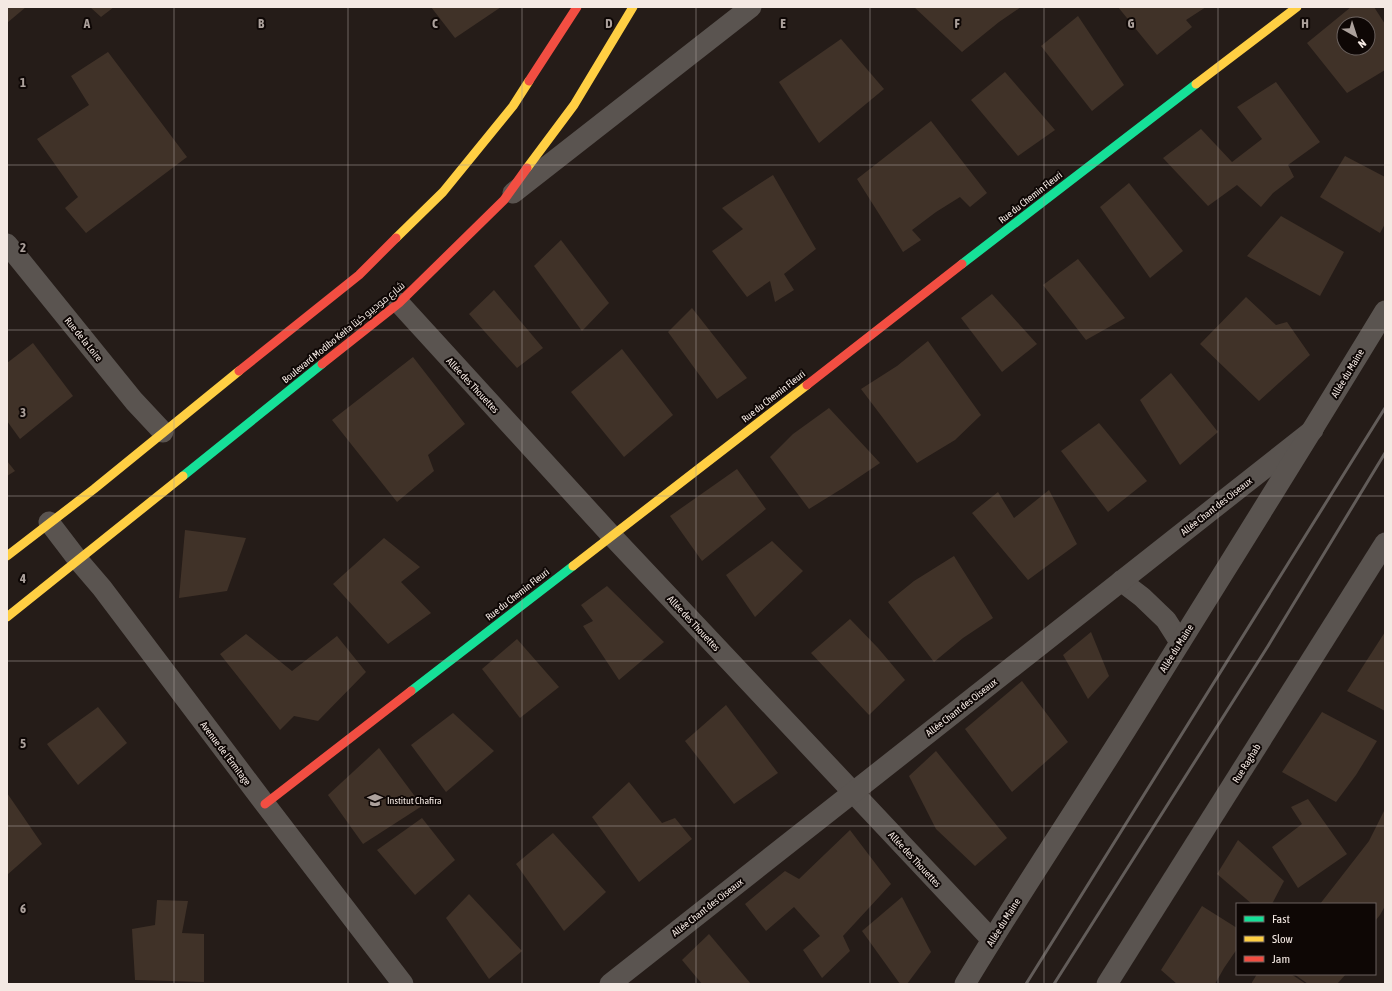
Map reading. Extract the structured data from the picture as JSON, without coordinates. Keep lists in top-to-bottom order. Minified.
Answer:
{"streets":{"main road":["Rue du Chemin Fleuri","Boulevard Modibo Keita شارع موديبو كيتا"],"street":["Rue de la Loire","Allée du Maine","Allée des Thouettes","Allée Chant des Oiseaux","Avenue de l'Ermitage","Rue Raghab"]},"crossings":[["Rue du Chemin Fleuri","Allée des Thouettes"],["Rue du Chemin Fleuri","Avenue de l'Ermitage"],["Boulevard Modibo Keita شارع موديبو كيتا","Allée des Thouettes"],["Boulevard Modibo Keita شارع موديبو كيتا","Avenue de l'Ermitage"],["Allée du Maine","Allée des Thouettes"],["Allée du Maine","Allée Chant des Oiseaux"],["Allée des Thouettes","Allée Chant des Oiseaux"]],"places":{"school or university":["Institut Chafira"]},"legend":["Fast","Slow","Jam"],"north":"bottom right","grid":{"columns":["A","B","C","D","E","F","G","H"],"rows":["1","2","3","4","5","6"]}}
